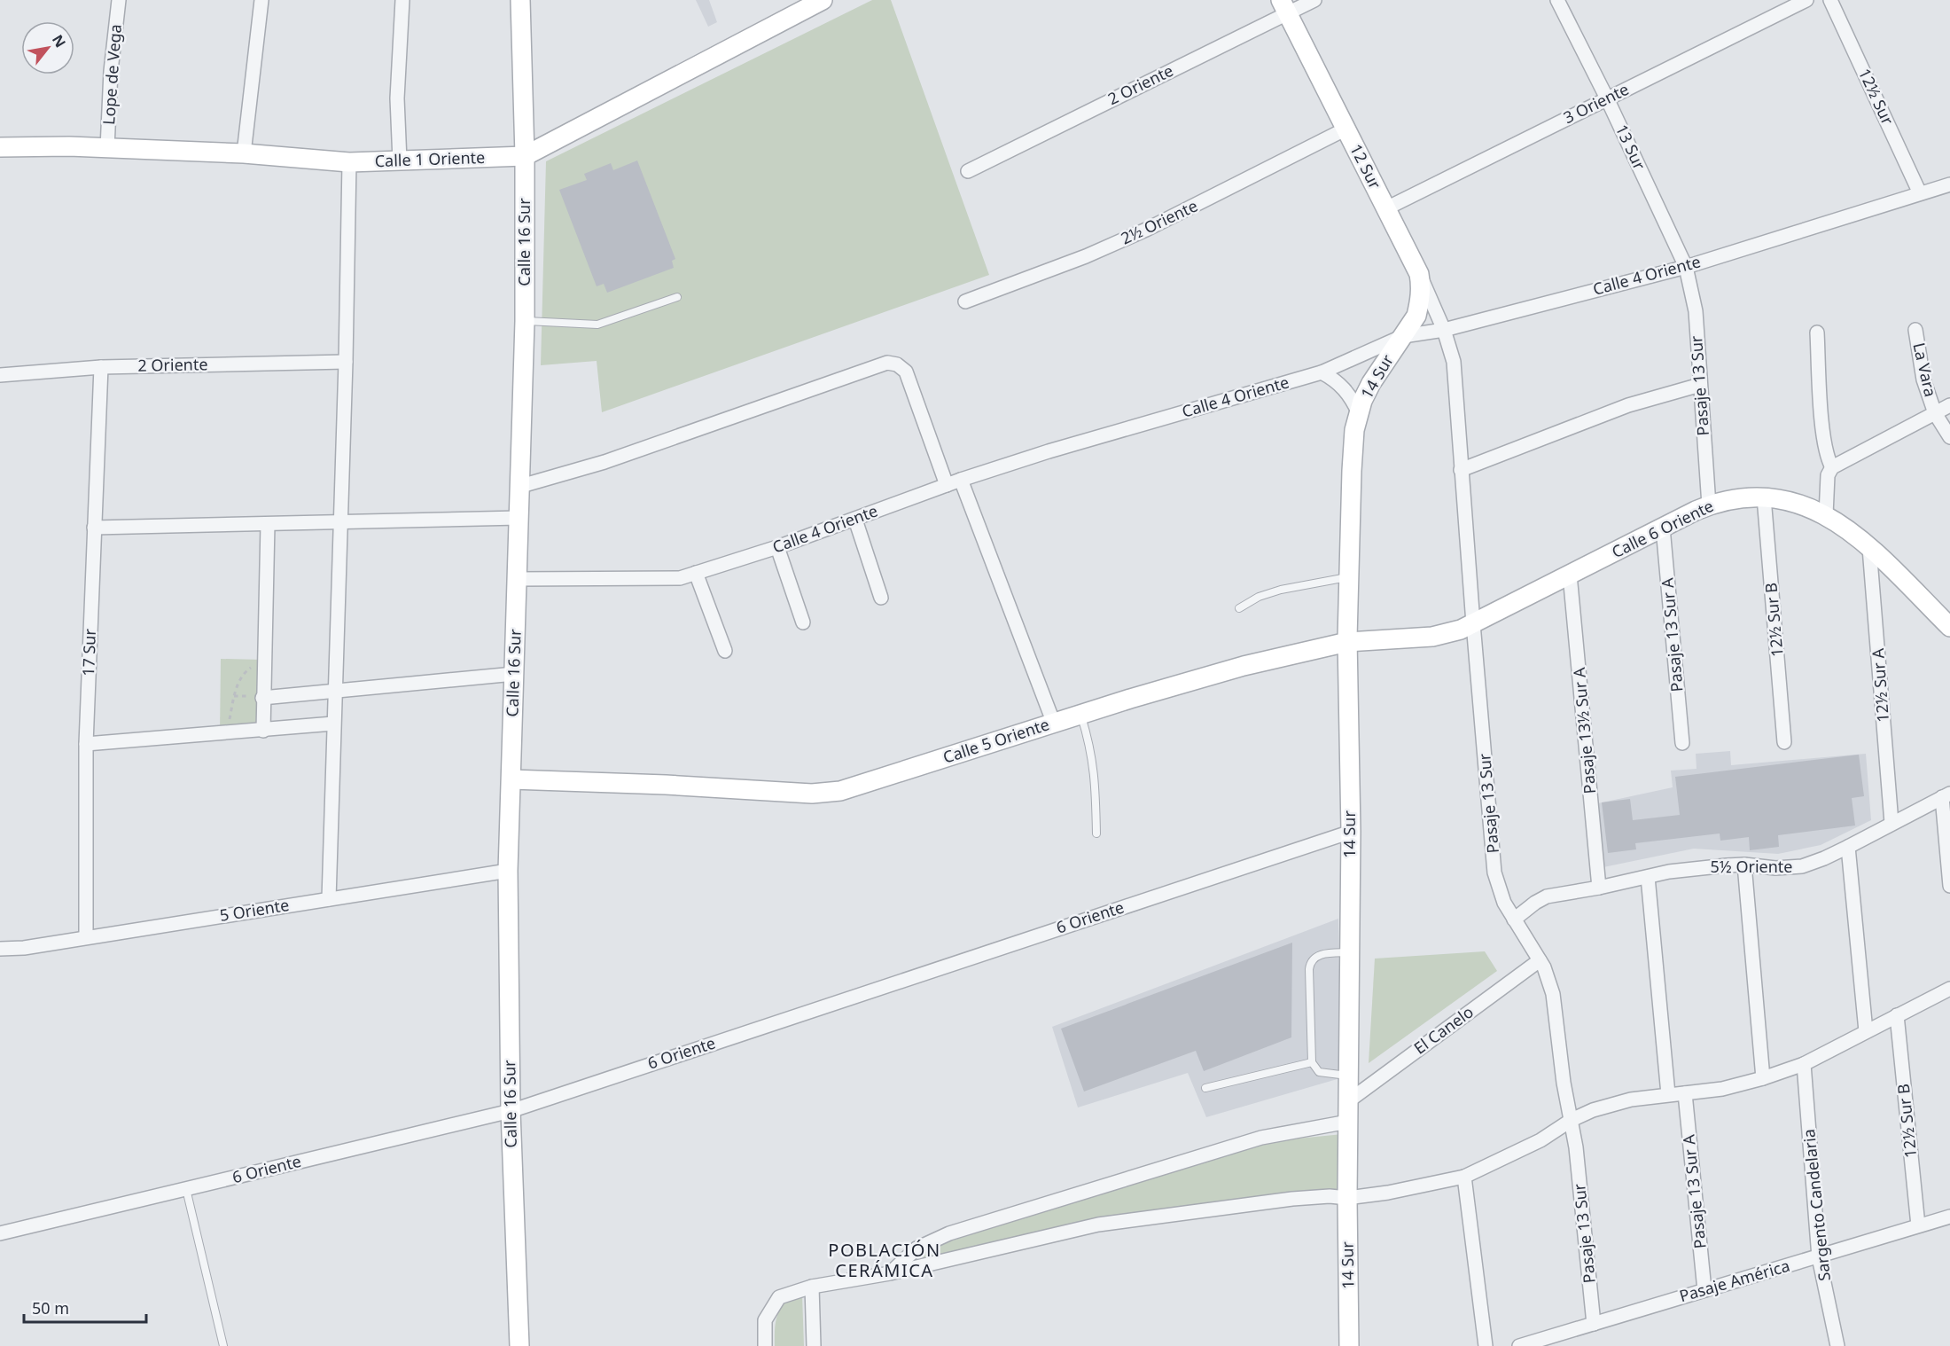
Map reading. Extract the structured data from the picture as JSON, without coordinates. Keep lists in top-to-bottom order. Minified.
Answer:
{"streets":{"main road":["Calle 1 Oriente","12 Sur","Calle 16 Sur","14 Sur","Calle 6 Oriente","Calle 5 Oriente"],"street":["Lope de Vega","2 Oriente","12½ Sur","3 Oriente","13 Sur","2½ Oriente","Calle 4 Oriente","La Vara","Pasaje 13 Sur","12½ Sur B","Pasaje 13 Sur A","17 Sur","12½ Sur A","Pasaje 13½ Sur A","5½ Oriente","5 Oriente","6 Oriente","El Canelo","Sargento Candelaria","Pasaje América"]},"crossings":[["Lope de Vega","Calle 1 Oriente"],["2 Oriente","12 Sur"],["2 Oriente","17 Sur"],["12½ Sur","Calle 4 Oriente"],["3 Oriente","13 Sur"],["3 Oriente","12 Sur"],["13 Sur","Calle 4 Oriente"],["13 Sur","Pasaje 13 Sur"],["Calle 1 Oriente","Calle 16 Sur"],["12 Sur","2½ Oriente"],["12 Sur","Calle 4 Oriente"],["12 Sur","14 Sur"],["12 Sur","Pasaje 13 Sur"],["Calle 16 Sur","Calle 4 Oriente"],["Calle 16 Sur","Calle 5 Oriente"],["Calle 16 Sur","5 Oriente"],["Calle 16 Sur","6 Oriente"],["Calle 4 Oriente","14 Sur"],["Calle 4 Oriente","Pasaje 13 Sur"],["14 Sur","Calle 5 Oriente"],["14 Sur","6 Oriente"],["14 Sur","El Canelo"],["Pasaje 13 Sur","Calle 6 Oriente"],["Pasaje 13 Sur","Calle 5 Oriente"],["Pasaje 13 Sur","5½ Oriente"],["Pasaje 13 Sur","El Canelo"],["Pasaje 13 Sur","Pasaje América"],["Calle 6 Oriente","12½ Sur B"],["Calle 6 Oriente","Pasaje 13 Sur A"],["Calle 6 Oriente","12½ Sur A"],["Calle 6 Oriente","Pasaje 13½ Sur A"],["Calle 6 Oriente","Calle 5 Oriente"],["12½ Sur B","Pasaje América"],["Pasaje 13 Sur A","Pasaje América"],["17 Sur","5 Oriente"],["12½ Sur A","5½ Oriente"],["Pasaje 13½ Sur A","5½ Oriente"],["Sargento Candelaria","Pasaje América"]],"districts":["POBLACIÓN CERÁMICA"],"scale_bar":"50 m","north":"top right"}
